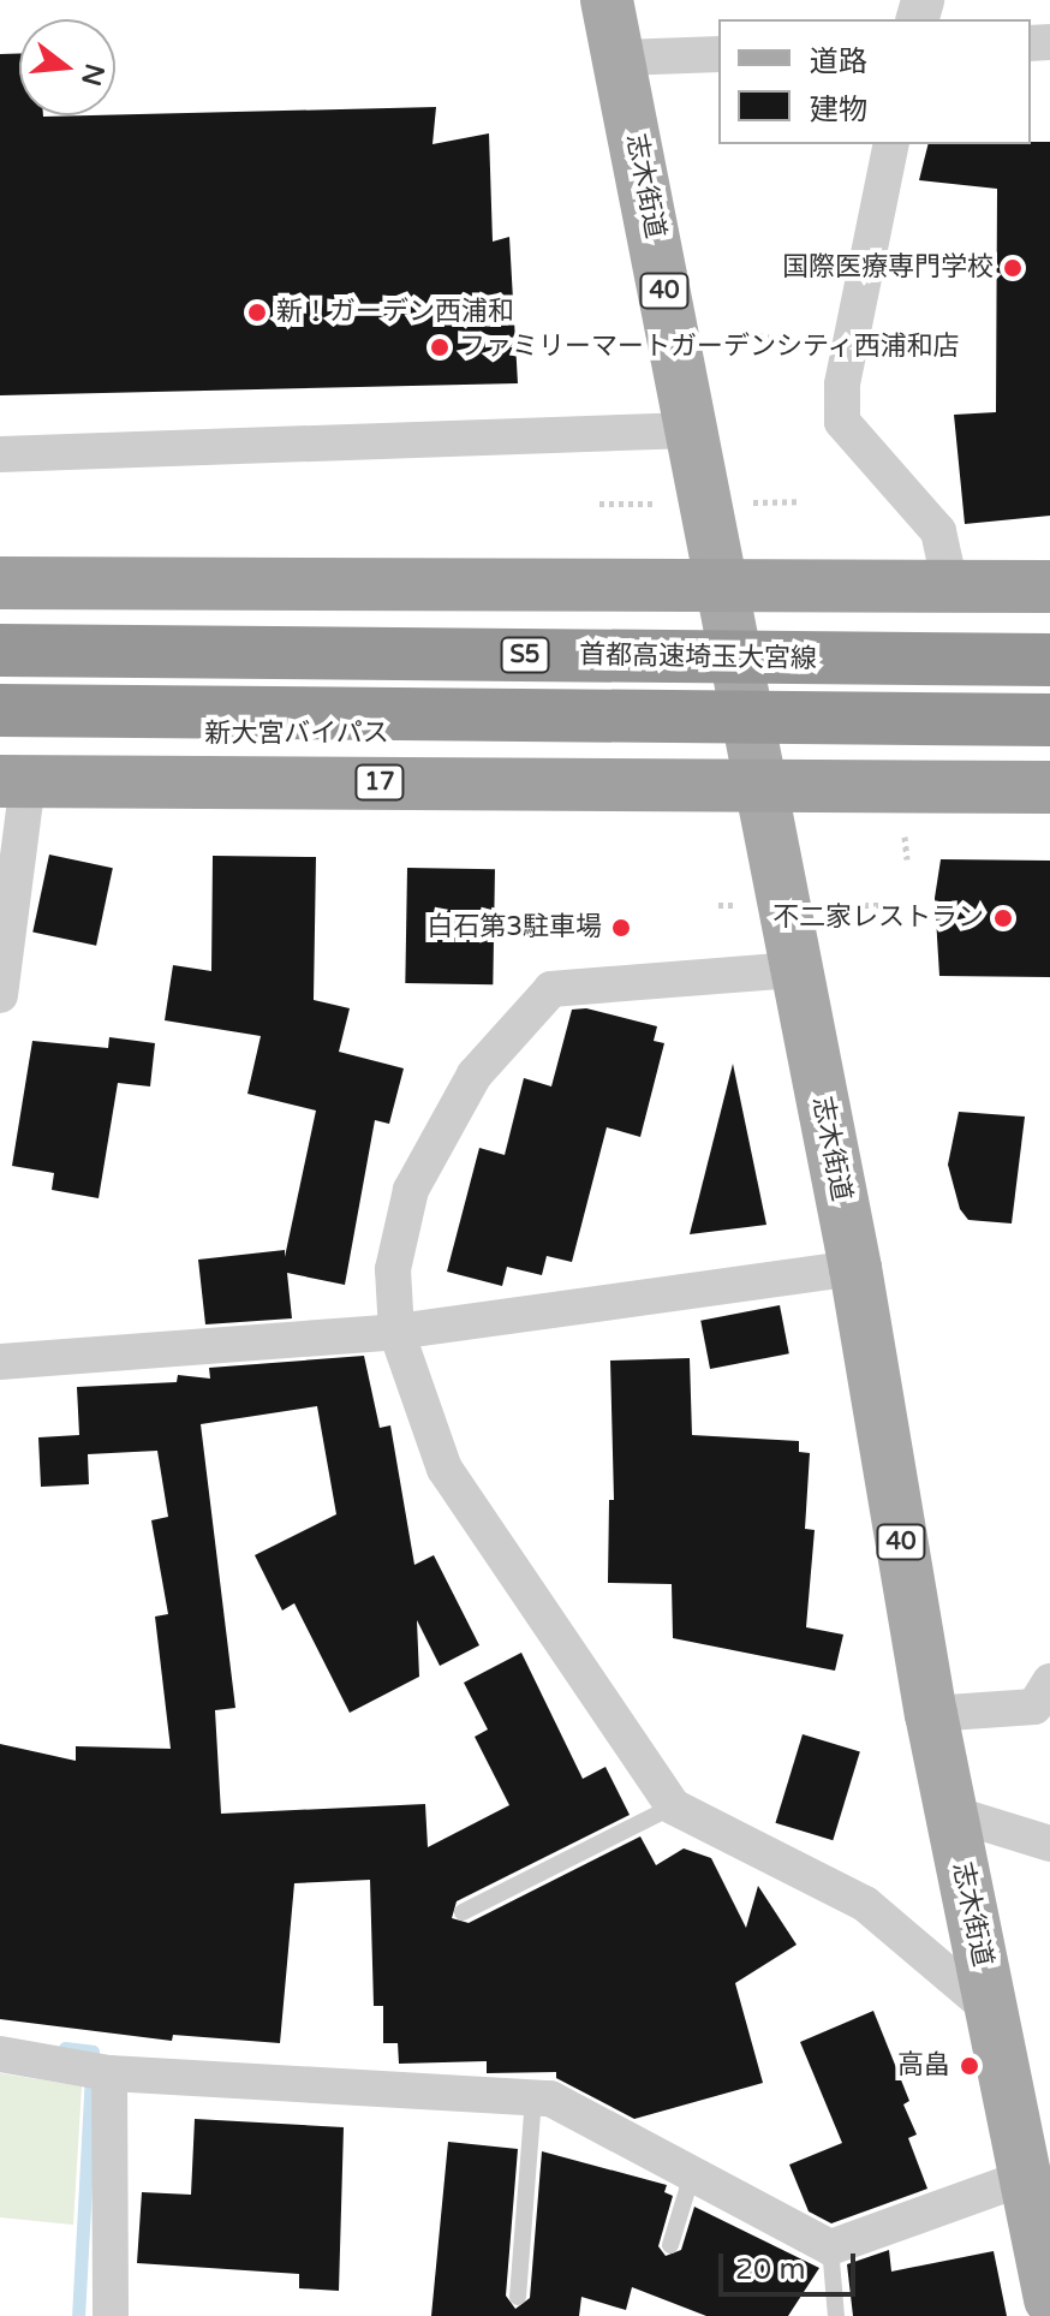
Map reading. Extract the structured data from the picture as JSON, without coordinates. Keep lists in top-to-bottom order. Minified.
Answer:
{"streets":{"highway":["S5","首都高速埼玉大宮線","新大宮バイパス","17"],"main road":["志木街道","40"]},"crossings":[["志木街道","17"]],"places":["国際医療専門学校","新！ガーデン西浦和","ファミリーマートガーデンシティ西浦和店","不二家レストラン","白石第3駐車場","高畠"],"legend":["道路","建物"],"scale_bar":"20 m","north":"right"}
